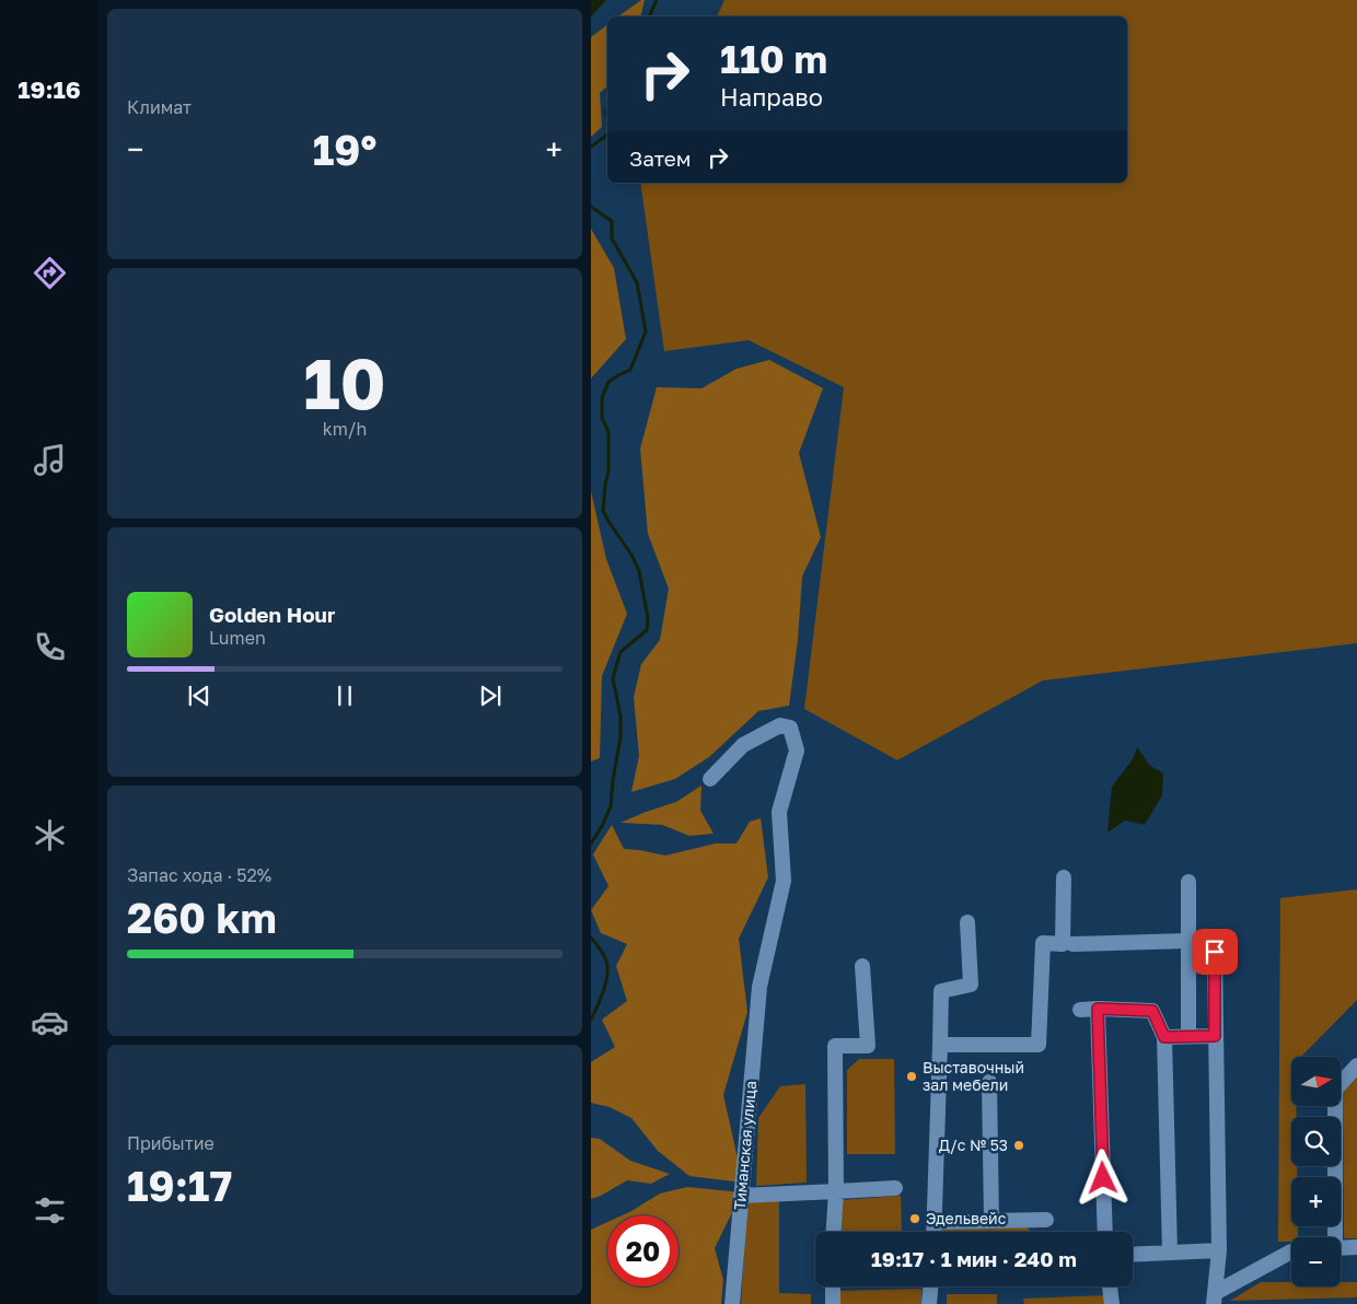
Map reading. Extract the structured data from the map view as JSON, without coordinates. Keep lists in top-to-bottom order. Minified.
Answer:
{"streets":{"street":["Тиманская улица"]},"places":["Выставочный зал мебели","Д/с № 53","Эдельвейс"],"north":"right","page":{"tabs":"19:16","tile":["Климат",["10","km/h"],["Запас хода · 52%","260 km"],["Прибытие","19:17"]],"turn":["110 m","Направо"],"heat":["−","19°","+"],"then":"Затем","song":["Golden Hour","Lumen"],"map_buttons":["+","−"],"limit":"20","trip":"19:17 · 1 мин · 240 m"}}
